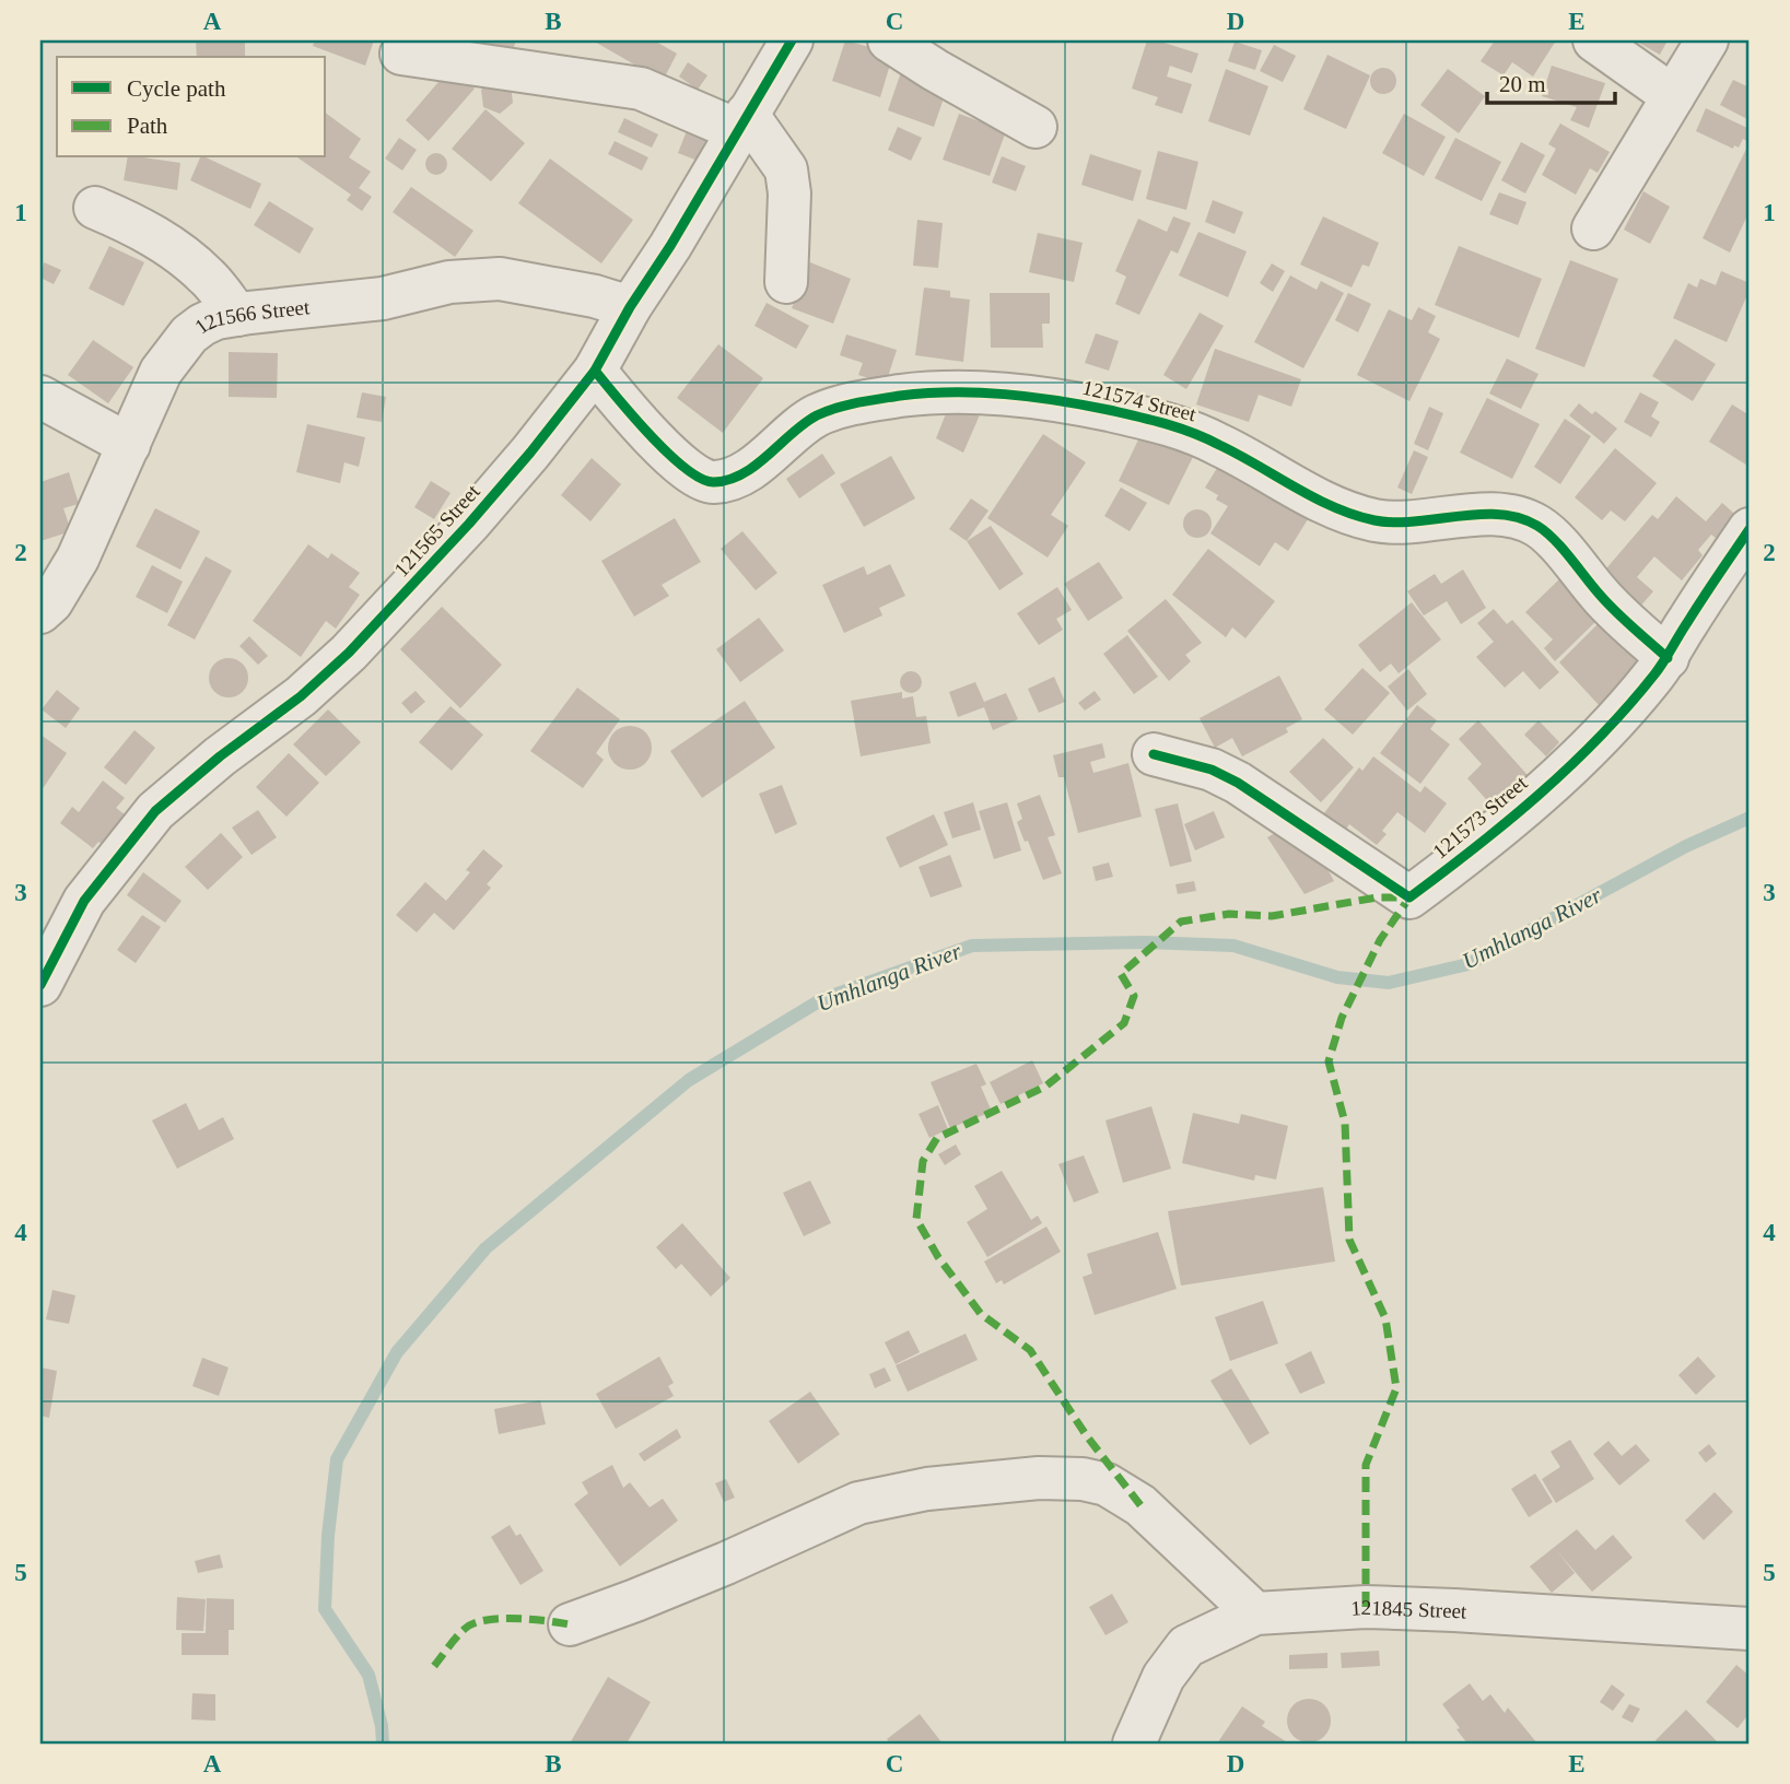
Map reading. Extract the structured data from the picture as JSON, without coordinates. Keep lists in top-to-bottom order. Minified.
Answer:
{"streets":{"street":["121566 Street","121574 Street","121565 Street","121573 Street","121845 Street"]},"crossings":[["121566 Street","121565 Street"],["121574 Street","121565 Street"],["121574 Street","121573 Street"]],"water":["Umhlanga River"],"legend":["Cycle path","Path"],"scale_bar":"20 m","grid":{"columns":["A","B","C","D","E"],"rows":["1","2","3","4","5"]}}
